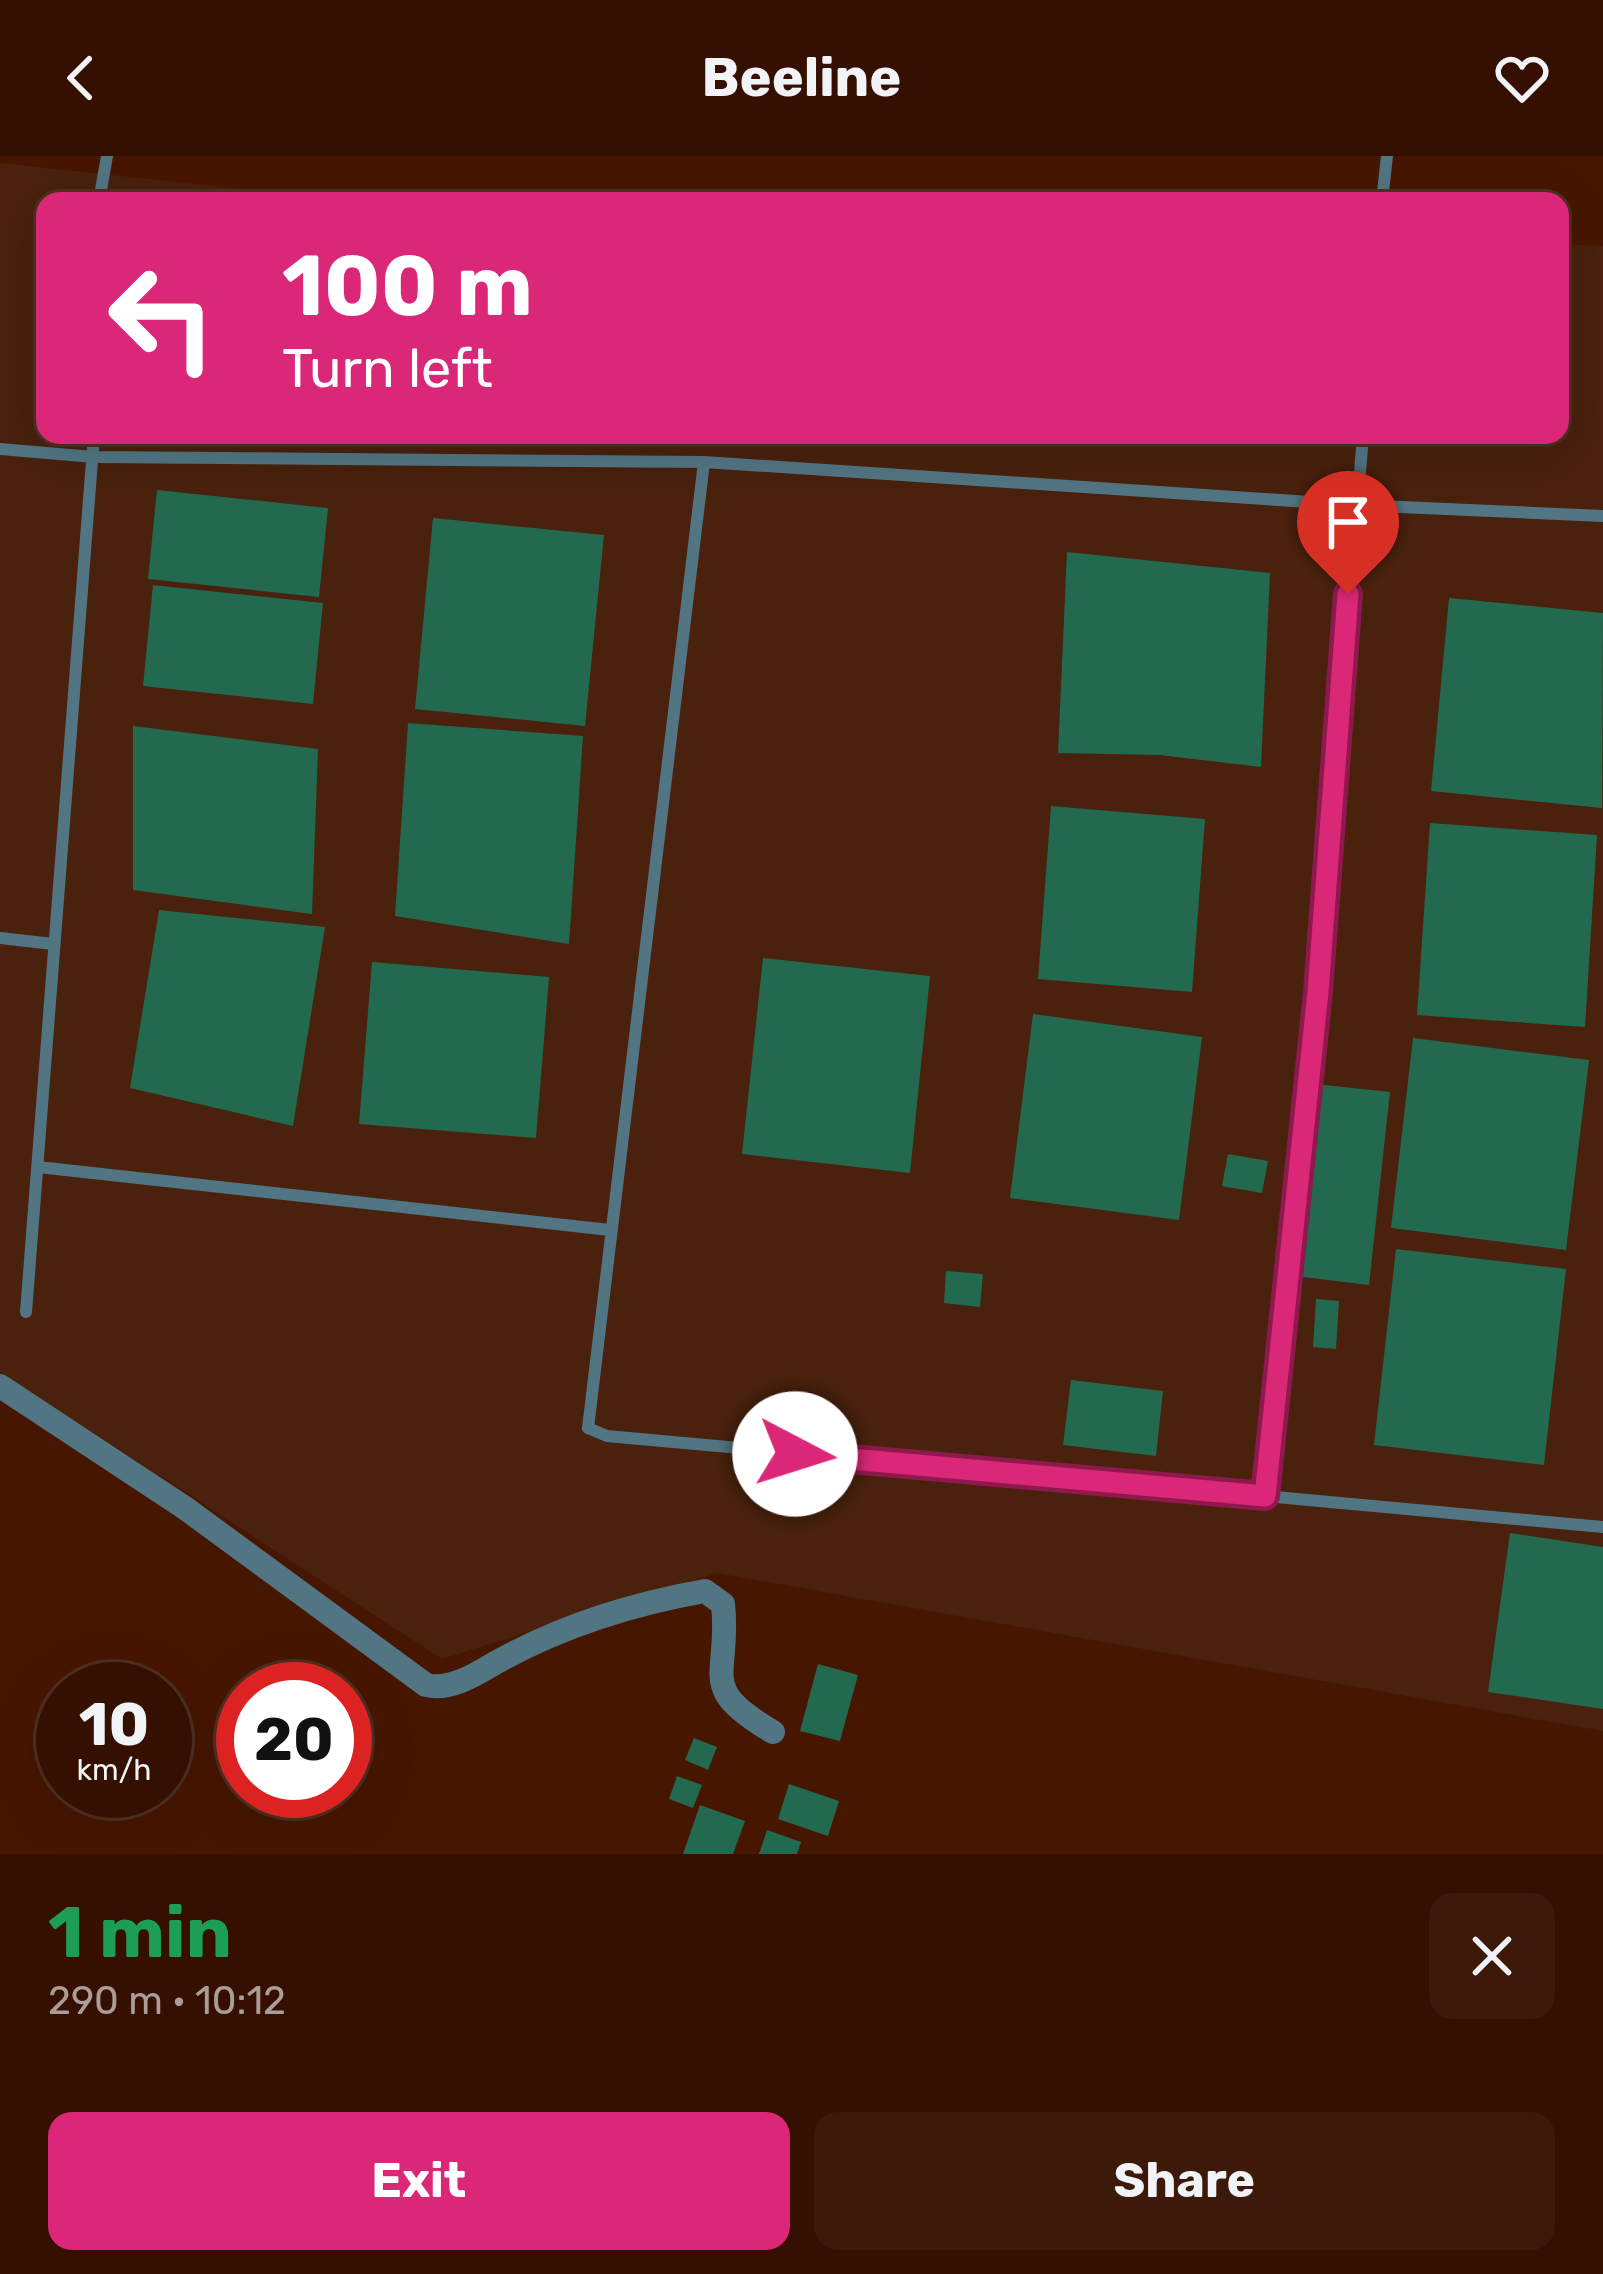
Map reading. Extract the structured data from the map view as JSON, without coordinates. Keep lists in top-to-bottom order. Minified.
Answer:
{"page":{"header":"Beeline","turn":["100 m","Turn left"],"speed":"10 km/h","limit":"20","heading":["1 min","290 m · 10:12"],"buttons":["Exit","Share"]}}
